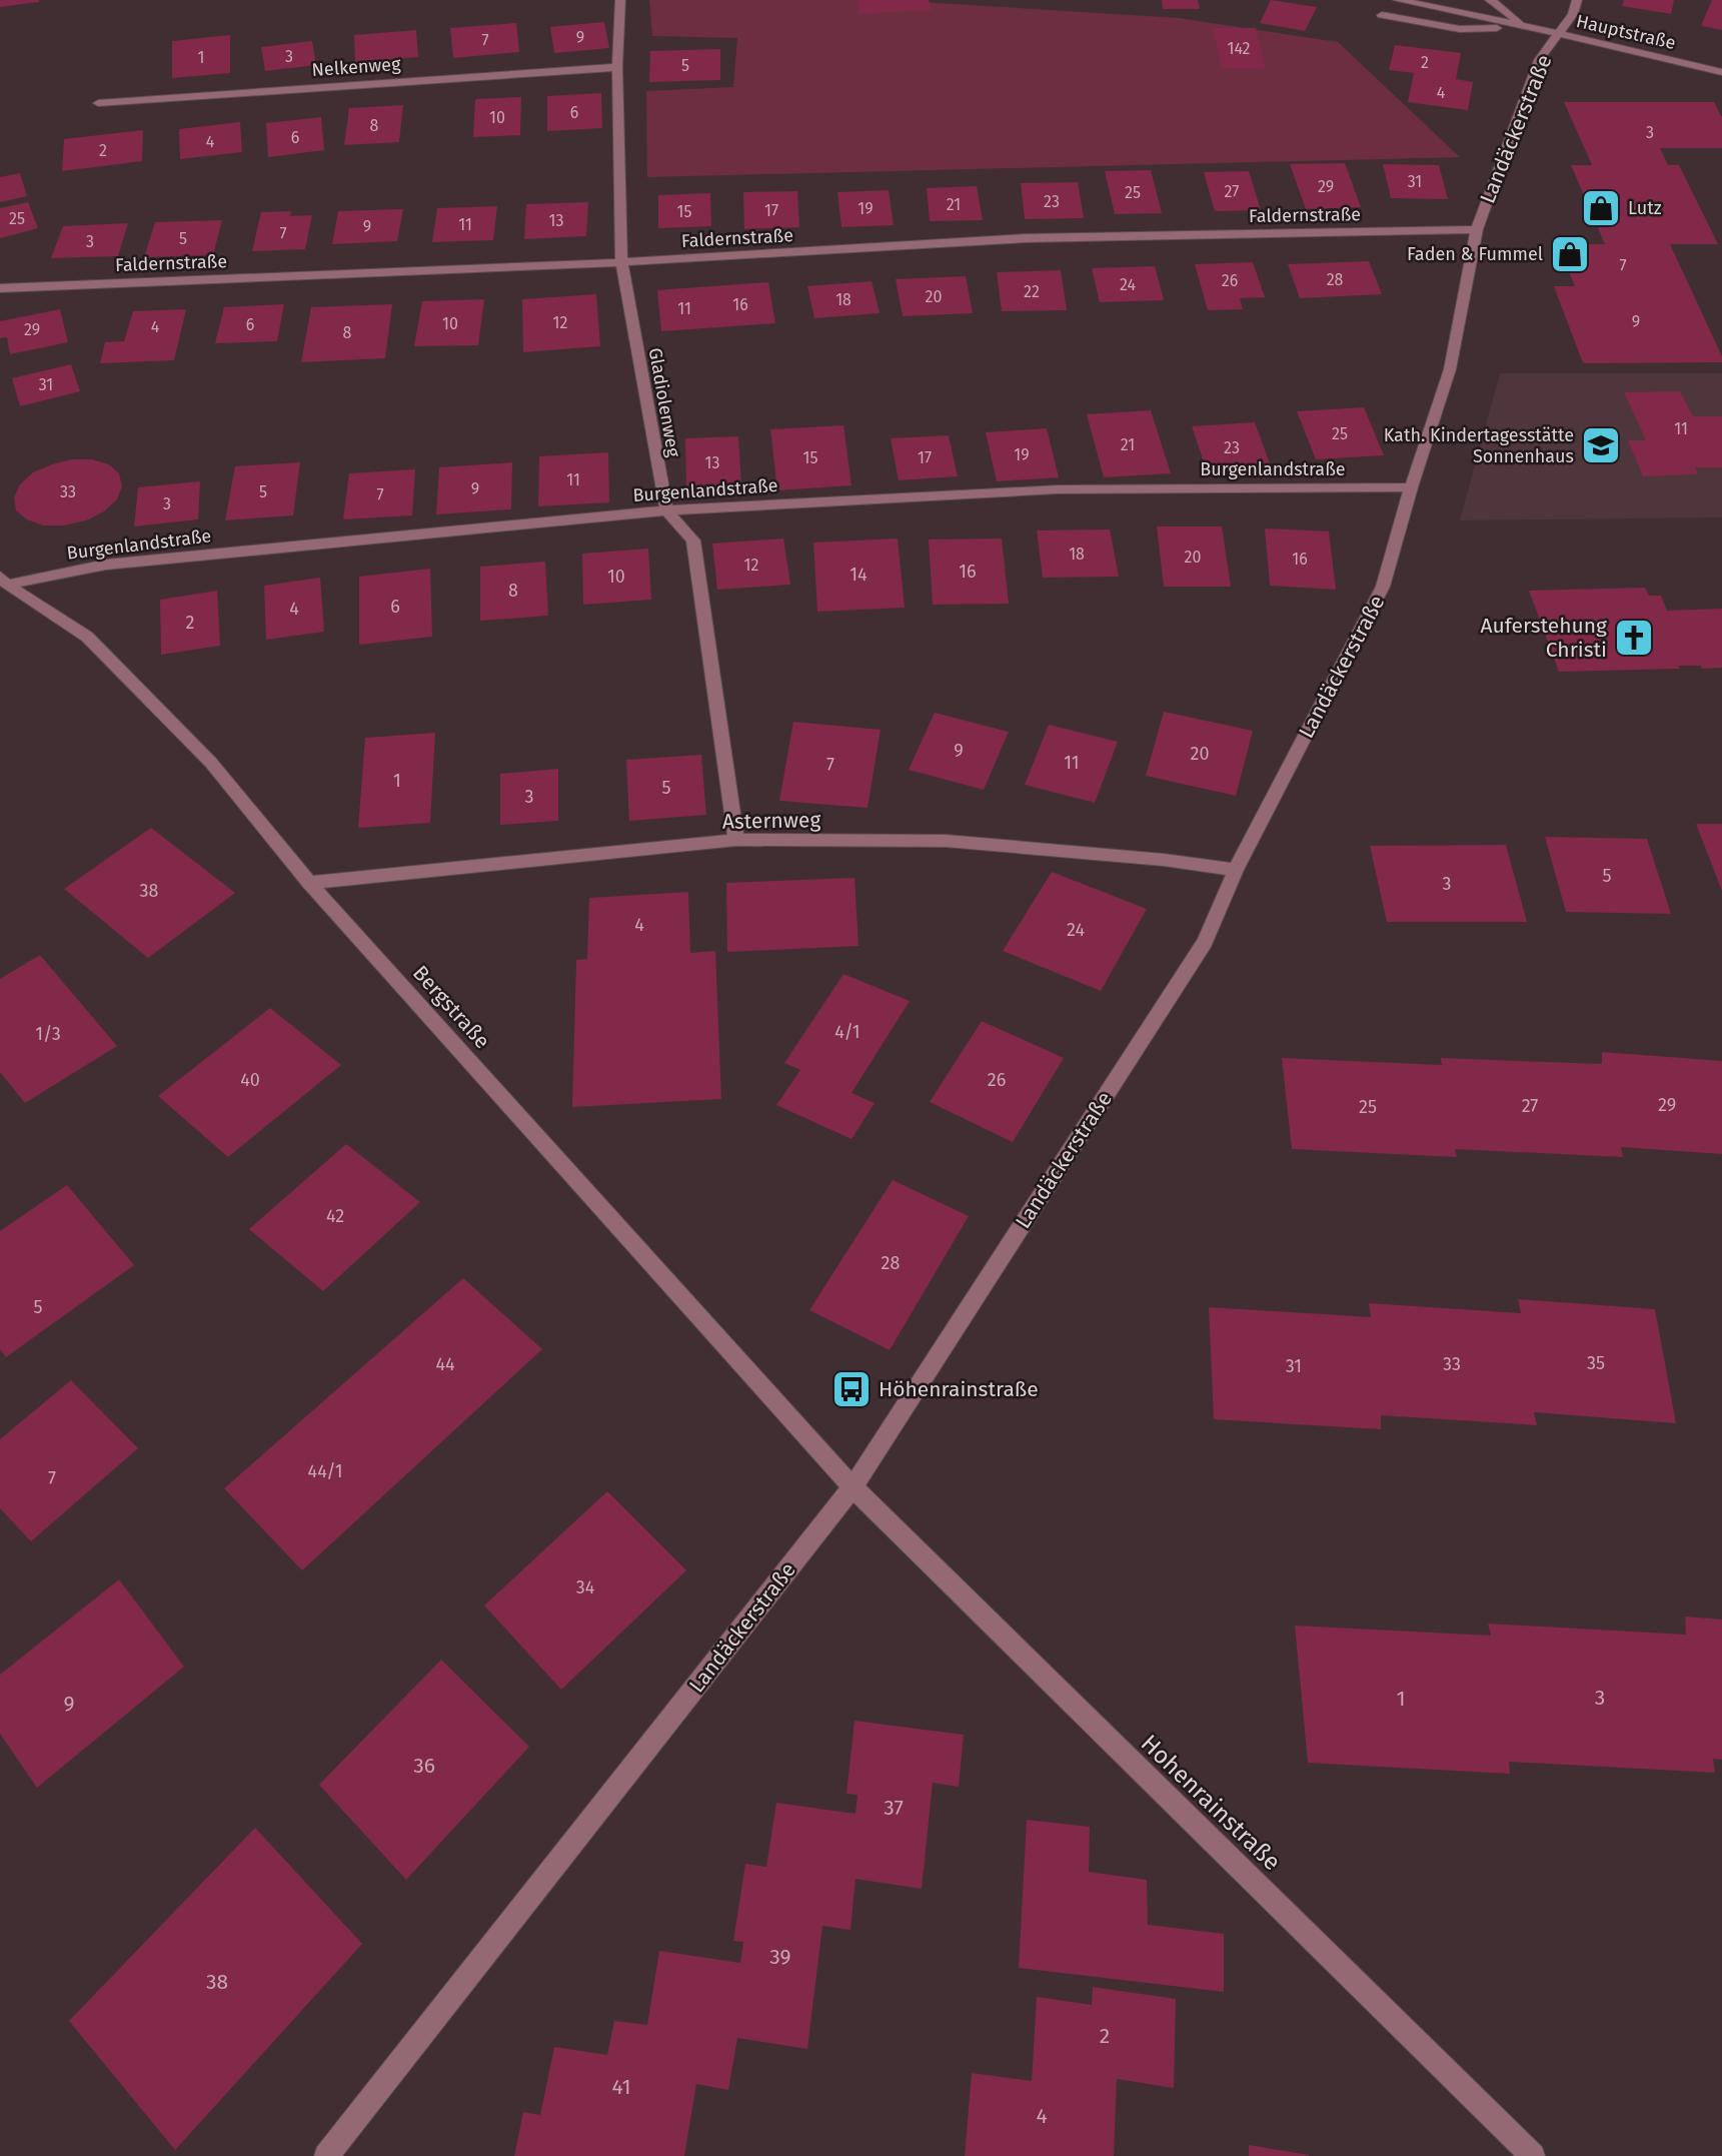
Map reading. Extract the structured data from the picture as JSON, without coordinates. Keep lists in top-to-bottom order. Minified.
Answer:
{"streets":{"street":["Hauptstraße","Nelkenweg","Landäckerstraße","Faldernstraße","Gladiolenweg","Burgenlandstraße","Asternweg","Bergstraße","Hohenrainstraße"]},"crossings":[["Hauptstraße","Landäckerstraße"],["Nelkenweg","Gladiolenweg"],["Landäckerstraße","Faldernstraße"],["Landäckerstraße","Burgenlandstraße"],["Landäckerstraße","Asternweg"],["Landäckerstraße","Bergstraße"],["Landäckerstraße","Hohenrainstraße"],["Faldernstraße","Gladiolenweg"],["Gladiolenweg","Burgenlandstraße"],["Burgenlandstraße","Bergstraße"],["Asternweg","Bergstraße"],["Bergstraße","Hohenrainstraße"]],"places":{"shop":["Lutz","Faden & Fummel"],"school or university":["Kath. Kindertagesstätte Sonnenhaus"],"church":["Auferstehung Christi"],"bus stop":["Höhenrainstraße"]},"house_numbers":["9","7","142","3","1","2","5","4","6","10","8","3","6","4","2","31","29","27","25","23","21","19","17","15","25","13","11","9","7","5","3","7","28","26","24","22","20","18","16","11","9","12","10","6","4","29","8","31","11","25","21","23","19","15","17","13","11","9","33","5","7","3","18","20","16","12","16","14","10","8","6","4","2","9","20","11","7","1","5","3","5","3","38","4","24","4/1","1/3","40","26","29","27","25","42","28","5","35","44","33","31","44/1","7","34","3","1","9","36","37","39","38","2","41","4"]}
